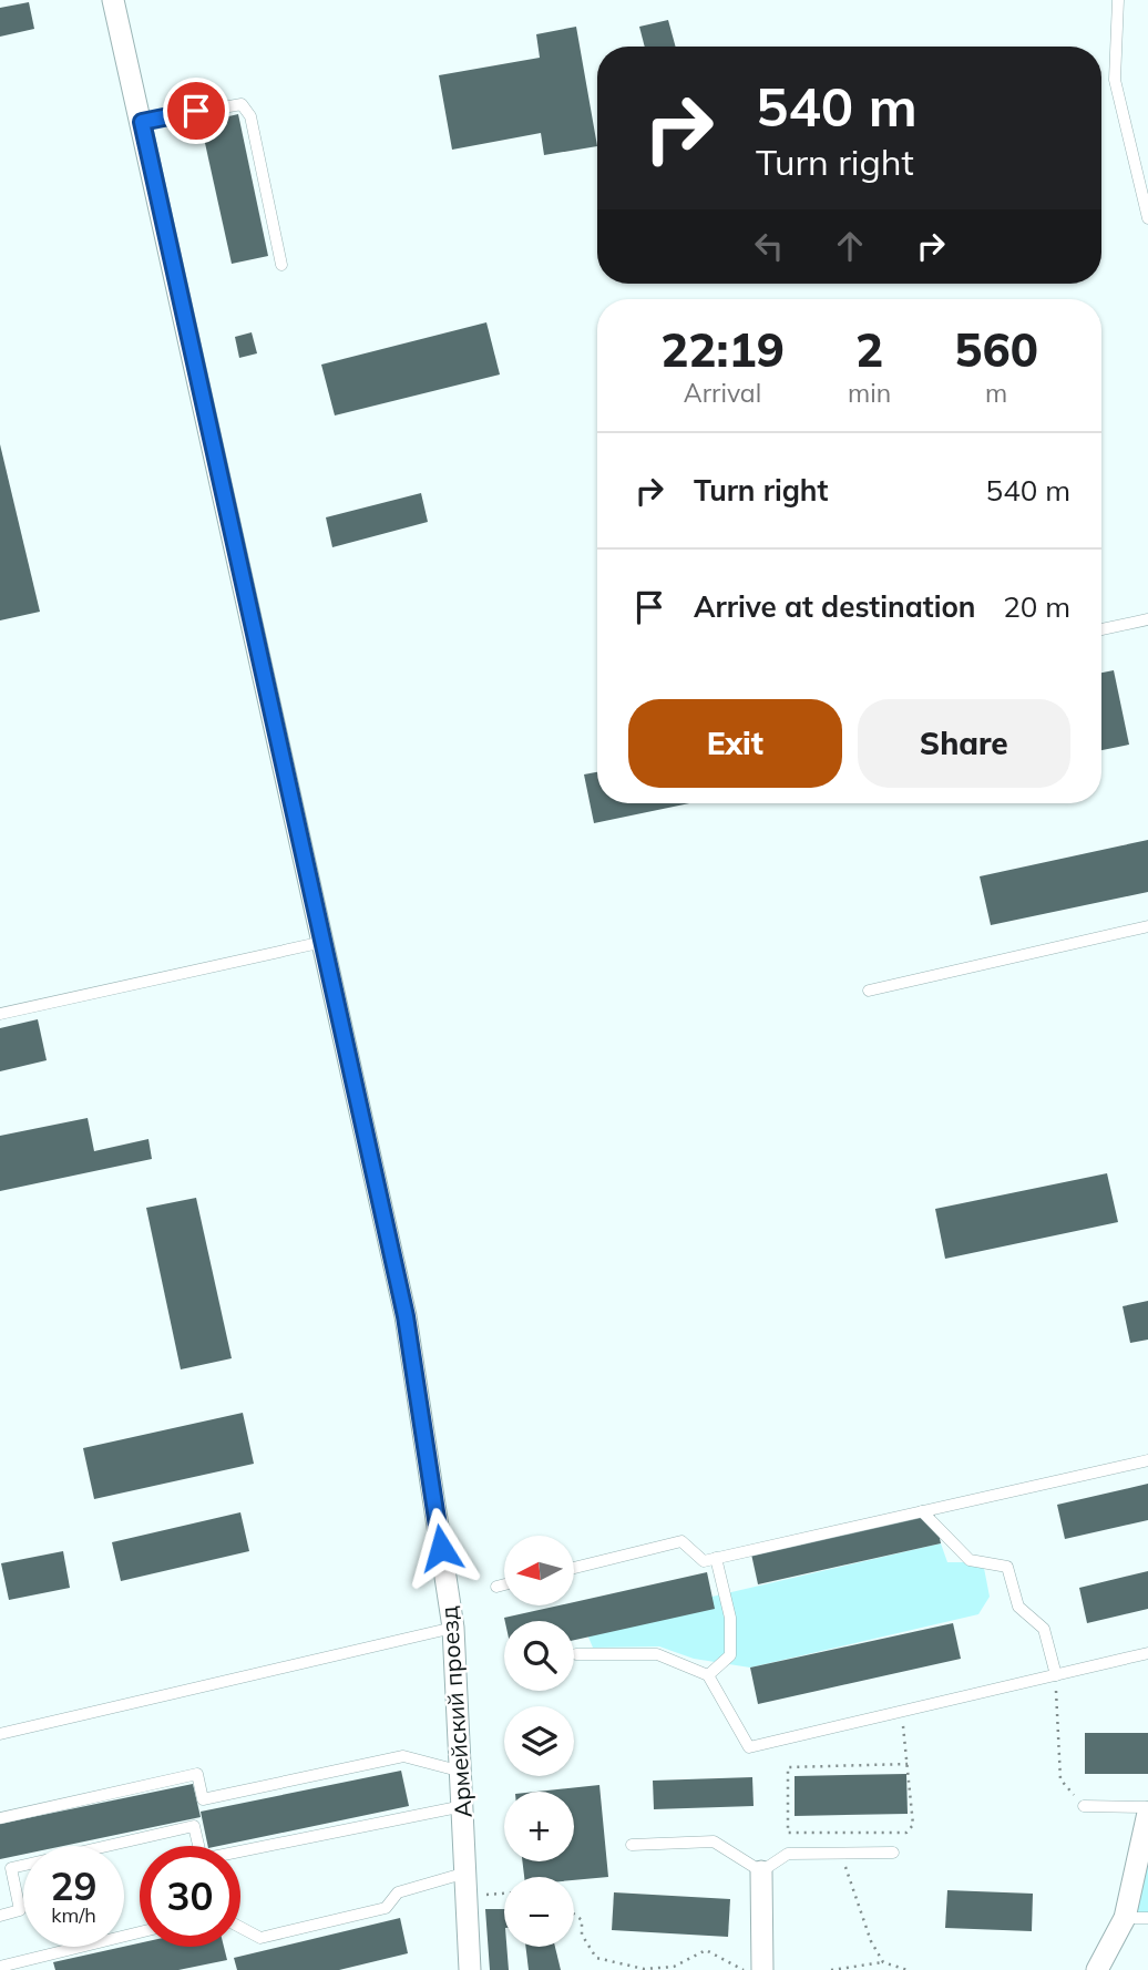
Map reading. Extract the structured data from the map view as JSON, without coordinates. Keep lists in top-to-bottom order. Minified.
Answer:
{"streets":{"street":["Армейский проезд"]},"north":"left","page":{"turn":["540 m","Turn right"],"eta":["22:19","Arrival","2","min","560","m"],"list":[{"name":"Turn right","value":"540 m"},{"name":"Arrive at destination","value":"20 m"}],"buttons":["Exit","Share"],"map_buttons":["+","−"],"speed":"29 km/h","limit":"30"}}
